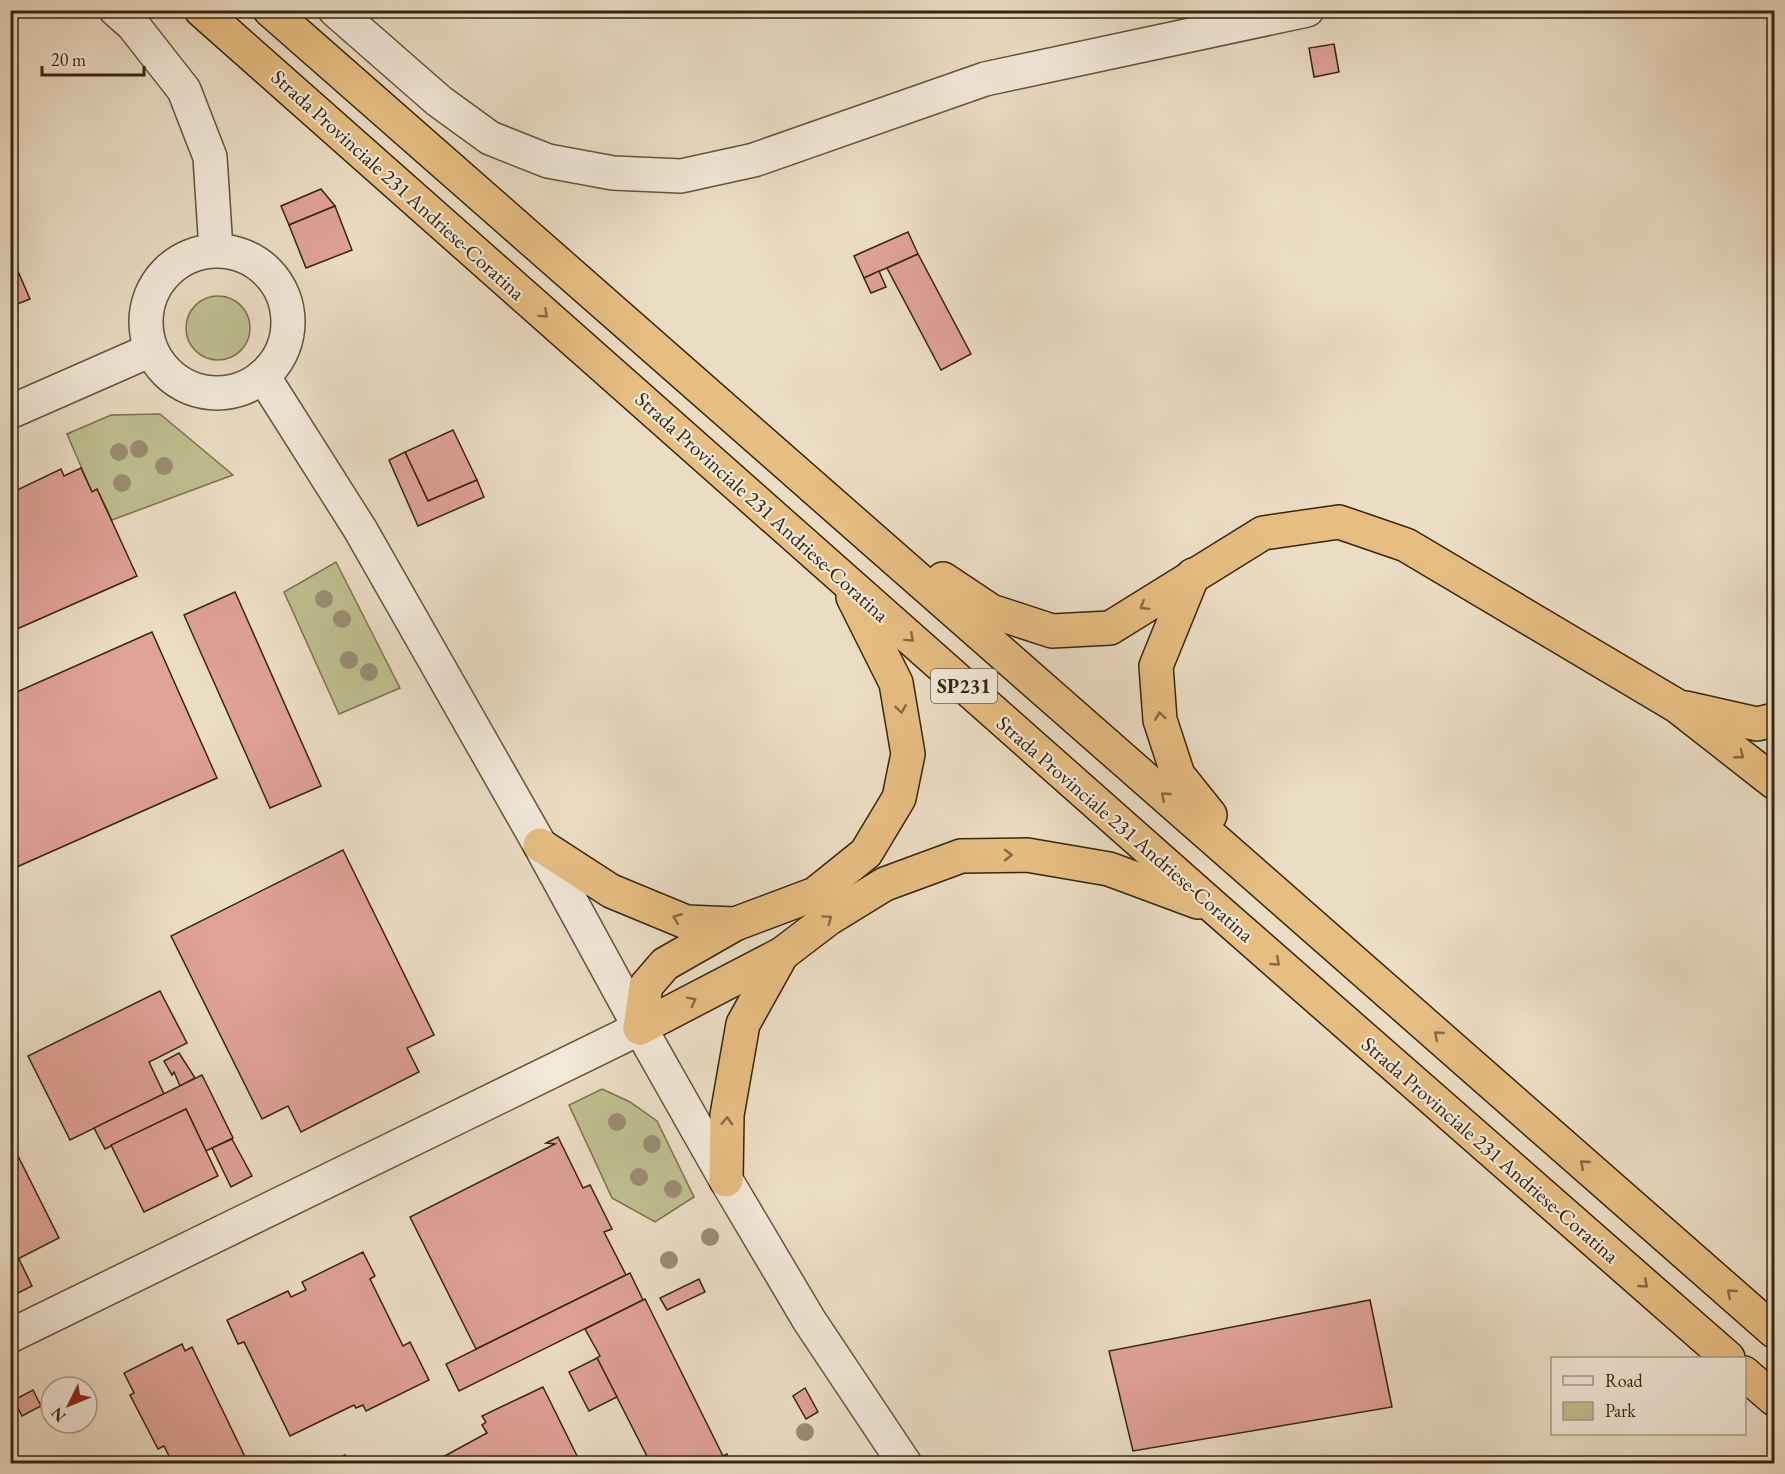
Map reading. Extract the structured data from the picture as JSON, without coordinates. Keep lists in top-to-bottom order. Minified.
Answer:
{"streets":{"highway":["Strada Provinciale 231 Andriese-Coratina","SP231"]},"legend":["Road","Park"],"scale_bar":"20 m","north":"bottom left"}
